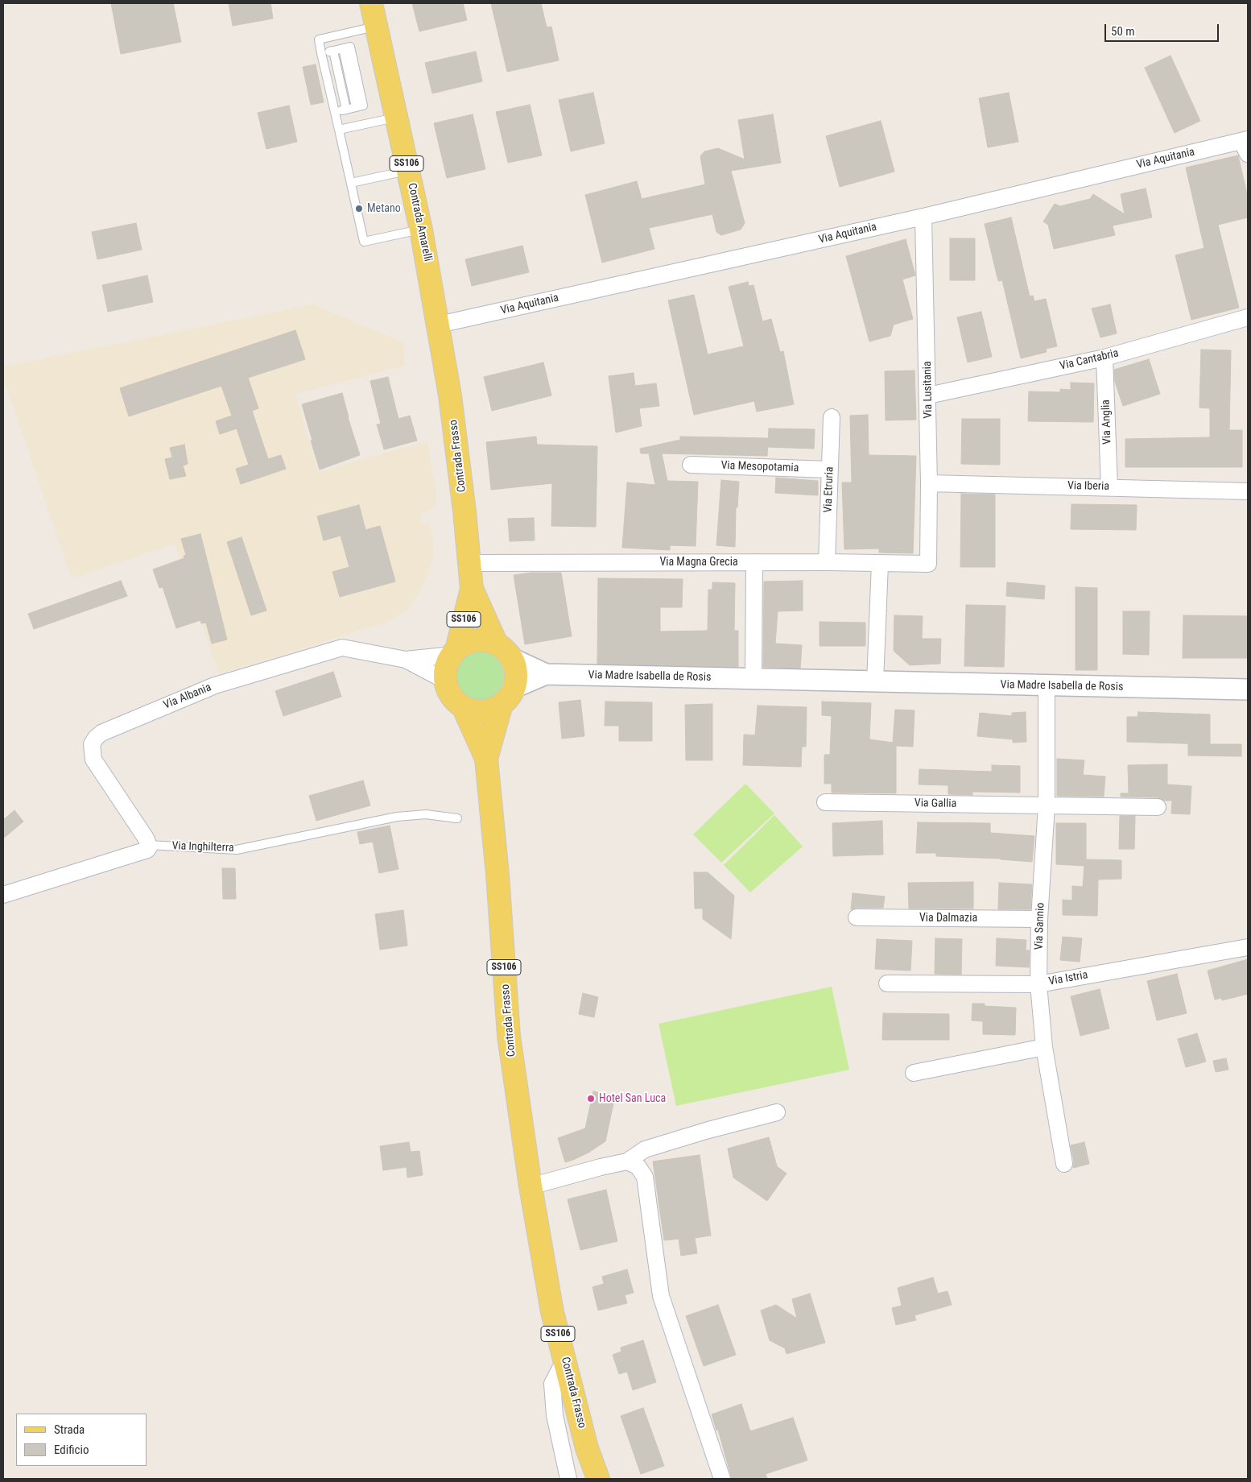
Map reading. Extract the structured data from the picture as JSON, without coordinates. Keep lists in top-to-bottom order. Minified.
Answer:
{"streets":{"main road":["SS106","Contrada Amarelli","Contrada Frasso"],"street":["Via Aquitania","Via Cantabria","Via Lusitania","Via Anglia","Via Mesopotamia","Via Iberia","Via Etruria","Via Magna Grecia","Via Madre Isabella de Rosis","Via Albania","Via Gallia","Via Dalmazia","Via Sannio","Via Istria"],"lane":["Via Inghilterra"]},"crossings":[["Via Aquitania","Contrada Amarelli"],["Via Aquitania","Via Lusitania"],["Via Aquitania","Contrada Frasso"],["SS106","Contrada Frasso"],["SS106","Via Madre Isabella de Rosis"],["SS106","Via Albania"],["Contrada Amarelli","Contrada Frasso"],["Via Cantabria","Via Lusitania"],["Via Cantabria","Via Anglia"],["Via Lusitania","Via Iberia"],["Via Lusitania","Via Magna Grecia"],["Via Anglia","Via Iberia"],["Contrada Frasso","Via Magna Grecia"],["Contrada Frasso","Via Madre Isabella de Rosis"],["Contrada Frasso","Via Albania"],["Via Mesopotamia","Via Etruria"],["Via Etruria","Via Magna Grecia"],["Via Madre Isabella de Rosis","Via Albania"],["Via Madre Isabella de Rosis","Via Sannio"],["Via Albania","Via Inghilterra"],["Via Gallia","Via Sannio"],["Via Dalmazia","Via Sannio"],["Via Sannio","Via Istria"]],"places":["Metano","Hotel San Luca"],"legend":["Strada","Edificio"],"scale_bar":"50 m"}
